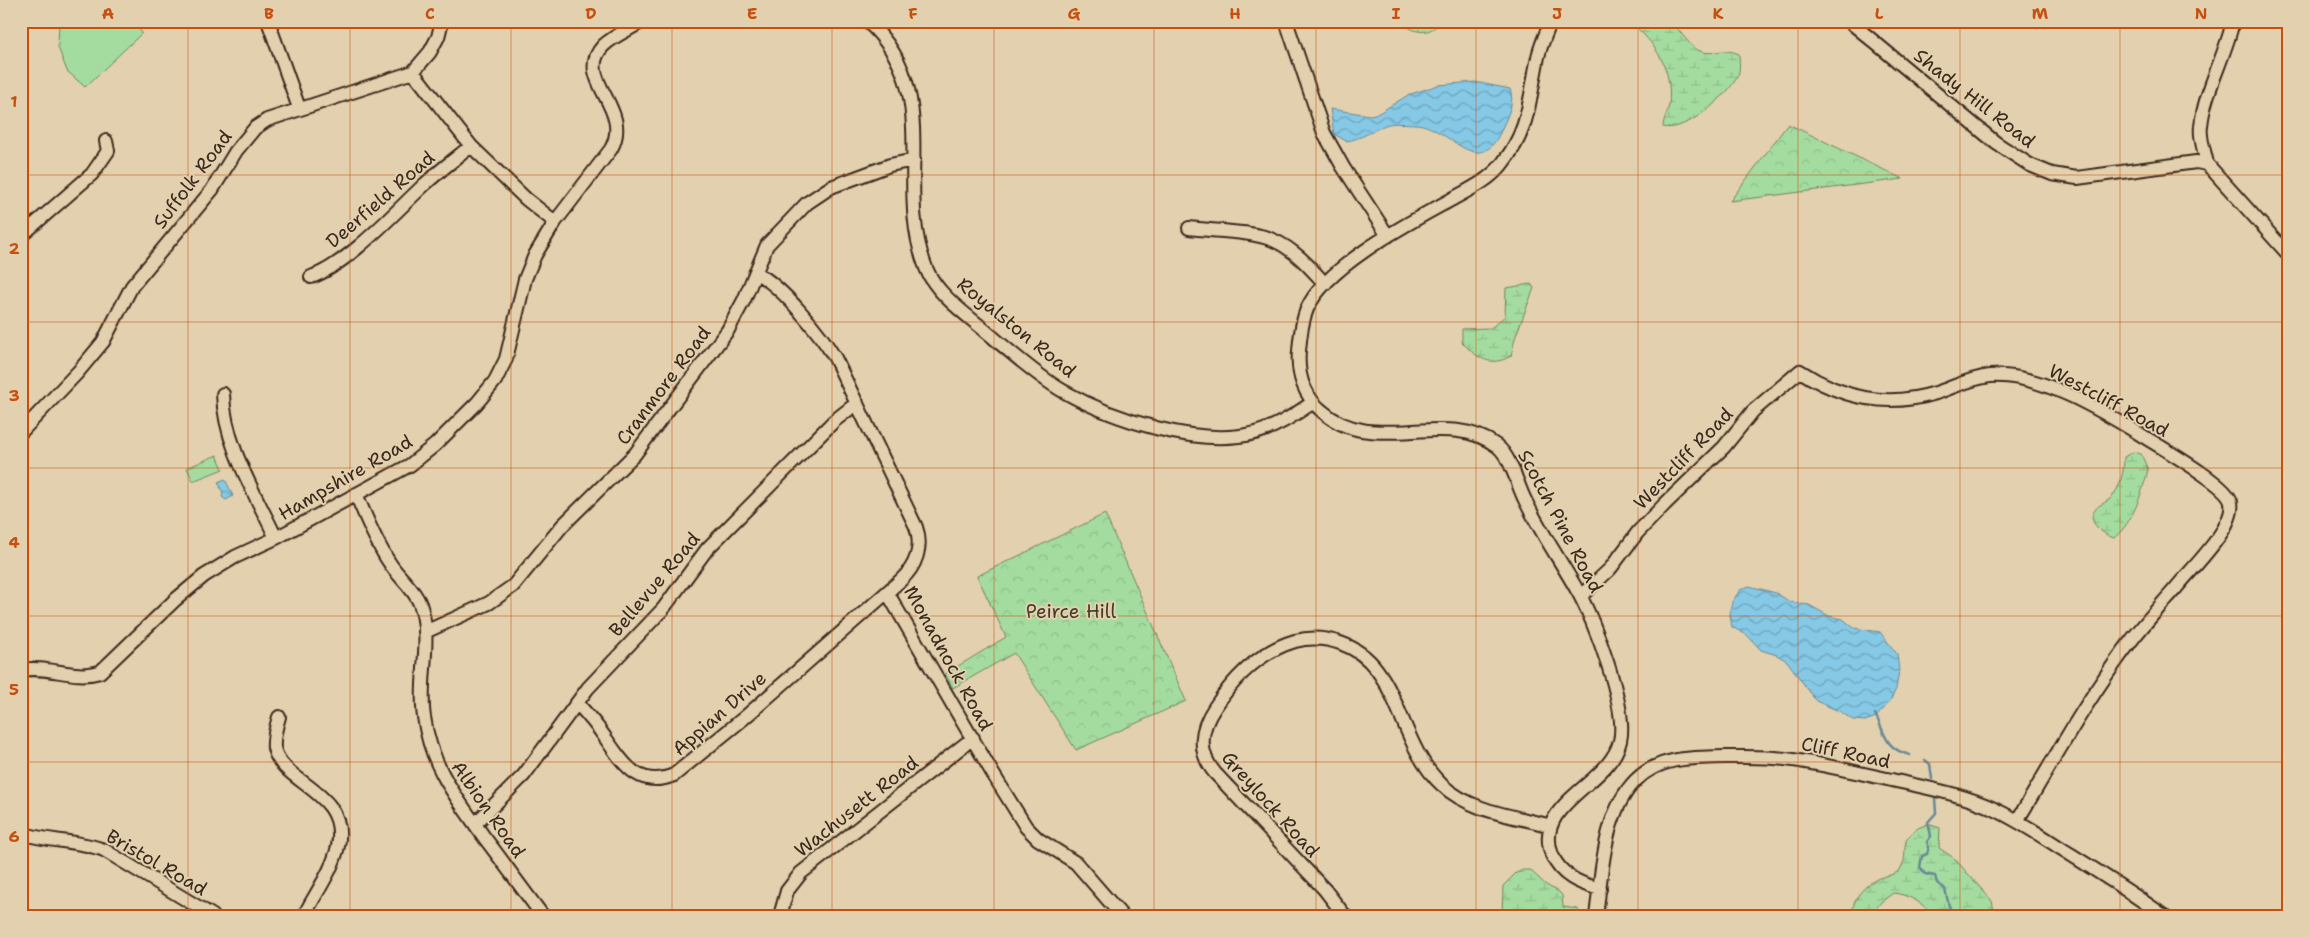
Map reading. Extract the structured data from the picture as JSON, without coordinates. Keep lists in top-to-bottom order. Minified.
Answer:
{"streets":{"street":["Shady Hill Road","Suffolk Road","Deerfield Road","Royalston Road","Cranmore Road","Westcliff Road","Hampshire Road","Scotch Pine Road","Bellevue Road","Monadnock Road","Appian Drive","Cliff Road","Greylock Road","Wachusett Road","Albion Road","Bristol Road"]},"crossings":[["Royalston Road","Cranmore Road"],["Royalston Road","Scotch Pine Road"],["Cranmore Road","Monadnock Road"],["Cranmore Road","Albion Road"],["Westcliff Road","Scotch Pine Road"],["Westcliff Road","Cliff Road"],["Hampshire Road","Albion Road"],["Scotch Pine Road","Greylock Road"],["Bellevue Road","Monadnock Road"],["Bellevue Road","Appian Drive"],["Bellevue Road","Albion Road"],["Monadnock Road","Appian Drive"],["Monadnock Road","Wachusett Road"]],"parks":["Peirce Hill"],"grid":{"columns":["A","B","C","D","E","F","G","H","I","J","K","L","M","N"],"rows":["1","2","3","4","5","6"]}}
